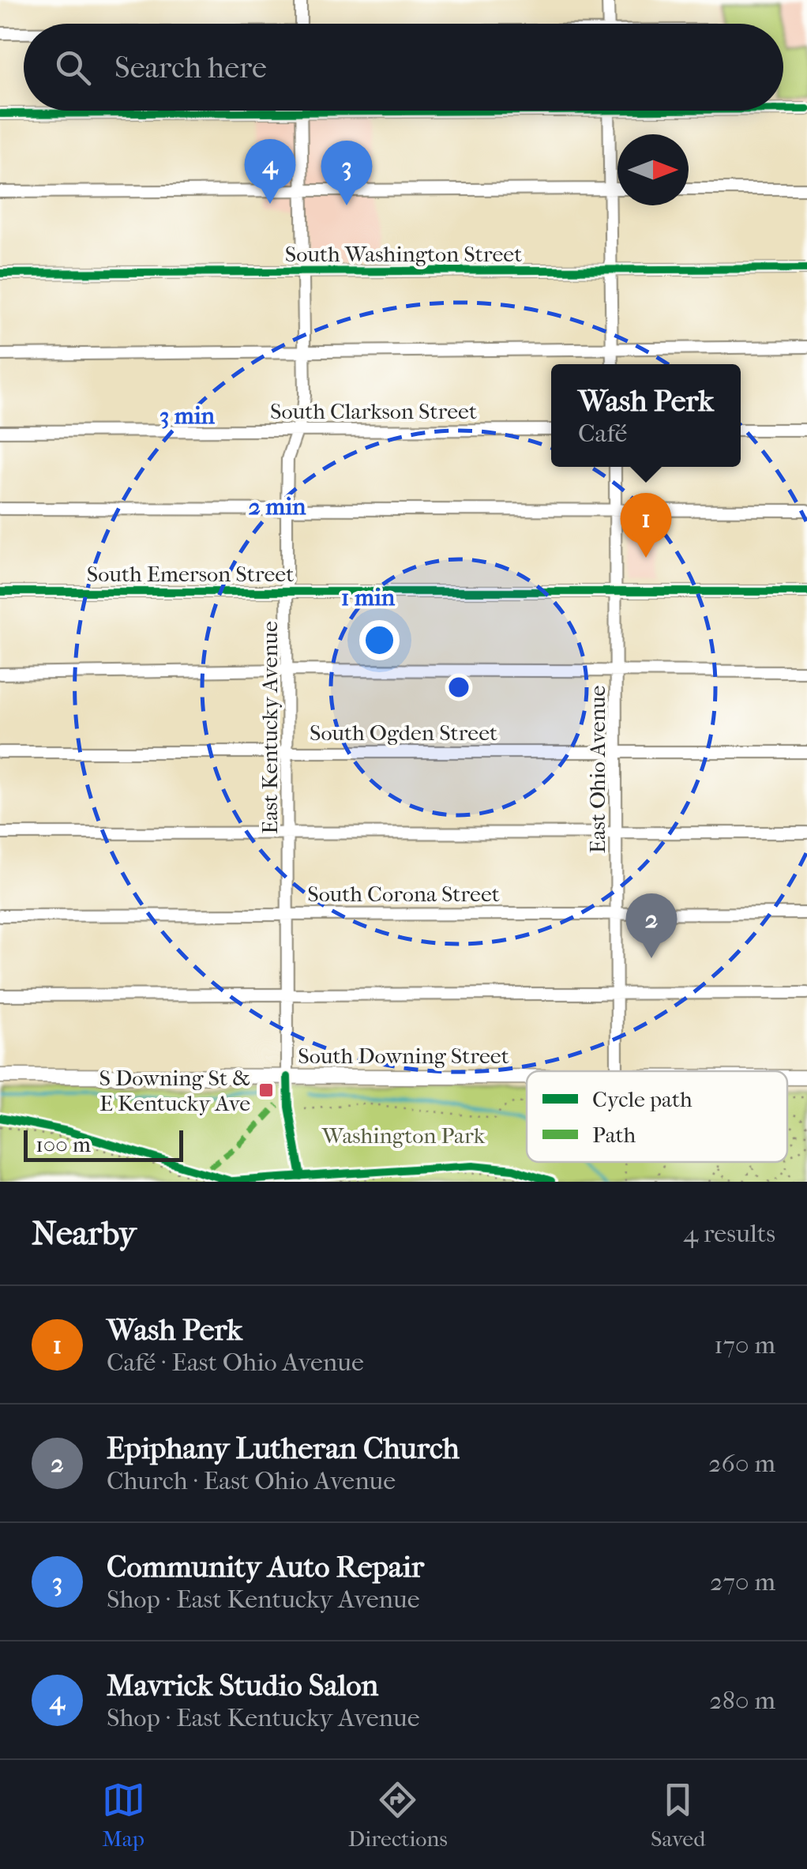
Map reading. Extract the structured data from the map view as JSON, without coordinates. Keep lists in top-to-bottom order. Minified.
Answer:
{"streets":{"main road":["South Downing Street"],"street":["South Washington Street","South Clarkson Street","South Emerson Street","East Kentucky Avenue","South Ogden Street","East Ohio Avenue","South Corona Street"]},"crossings":[["South Washington Street","East Kentucky Avenue"],["South Clarkson Street","East Kentucky Avenue"],["South Emerson Street","East Kentucky Avenue"],["South Emerson Street","East Ohio Avenue"],["East Kentucky Avenue","South Ogden Street"],["East Kentucky Avenue","South Corona Street"],["East Kentucky Avenue","South Downing Street"],["South Ogden Street","East Ohio Avenue"],["East Ohio Avenue","South Corona Street"]],"parks":["Washington Park"],"places":{"transit":["S Downing St & E Kentucky Ave"]},"legend":["Cycle path","Path"],"scale_bar":"100 m","north":"right","page":{"search":"Search here","pins":["4","3","1","2"],"popup":["Wash Perk","Café"],"scale":"100 m","heading":["Nearby","4 results"],"list":[{"mark":"1","name":"Wash Perk","note":"Café · East Ohio Avenue","value":"170 m"},{"mark":"2","name":"Epiphany Lutheran Church","note":"Church · East Ohio Avenue","value":"260 m"},{"mark":"3","name":"Community Auto Repair","note":"Shop · East Kentucky Avenue","value":"270 m"},{"mark":"4","name":"Mavrick Studio Salon","note":"Shop · East Kentucky Avenue","value":"280 m"}],"nav":["Map","Directions","Saved"]},"rings":["3 min","2 min","1 min"]}
